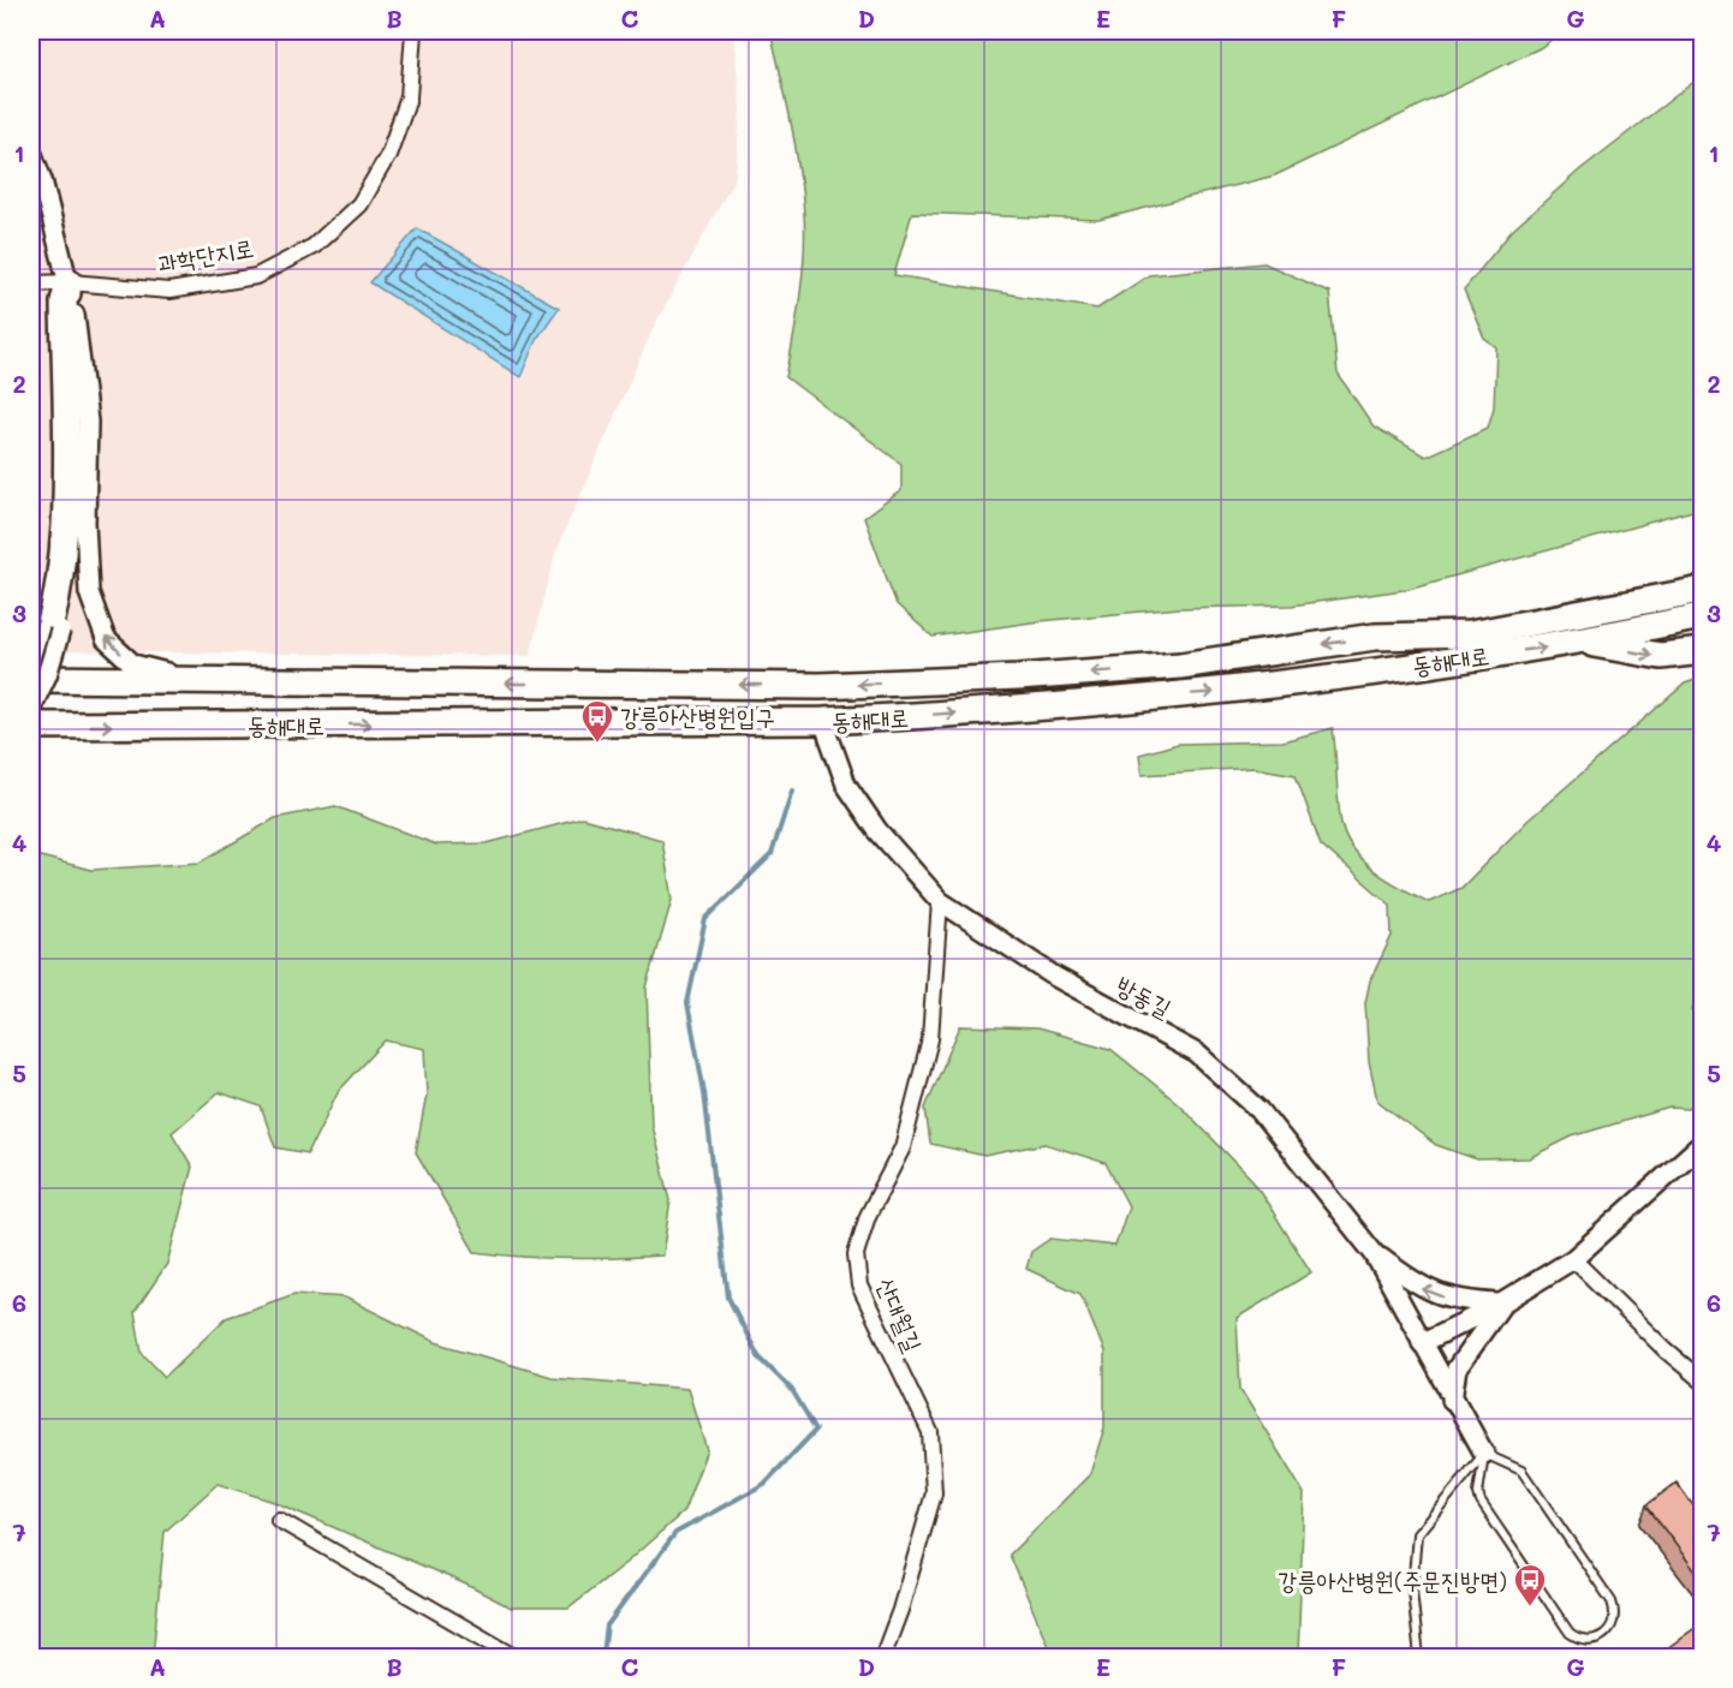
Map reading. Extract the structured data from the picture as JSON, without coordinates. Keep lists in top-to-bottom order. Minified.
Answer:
{"streets":{"highway":["동해대로"],"street":["과학단지로","방동길","산대월길"]},"crossings":[["동해대로","방동길"],["방동길","산대월길"]],"places":{"bus stop":["강릉아산병원입구","강릉아산병원(주문진방면)"]},"grid":{"columns":["A","B","C","D","E","F","G"],"rows":["1","2","3","4","5","6","7"]}}
